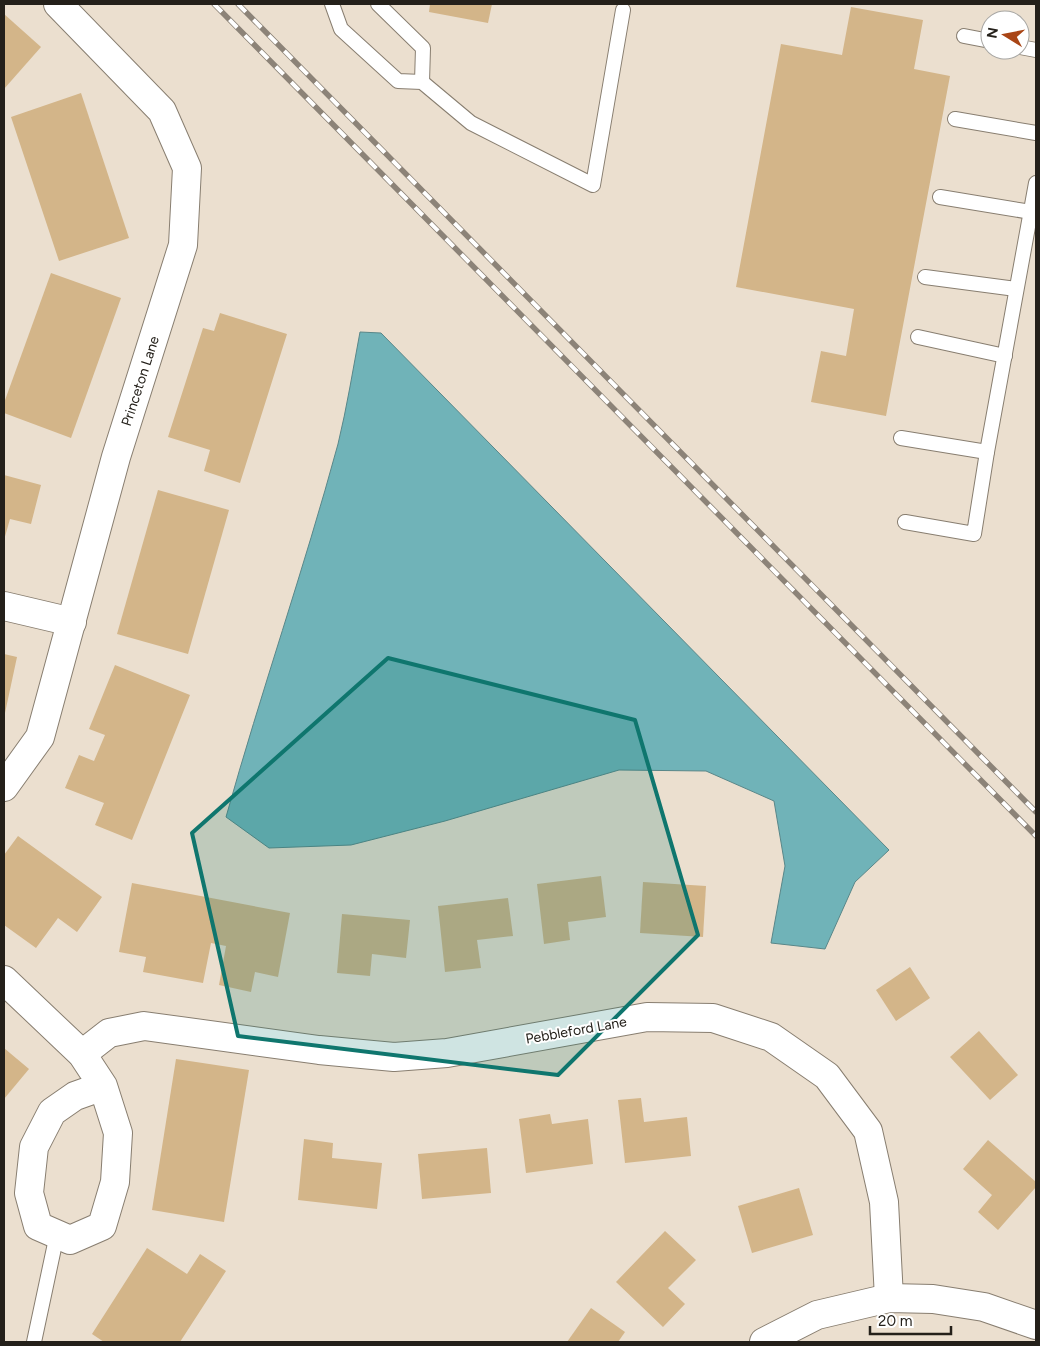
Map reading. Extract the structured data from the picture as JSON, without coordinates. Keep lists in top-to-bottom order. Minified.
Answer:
{"streets":{"street":["Princeton Lane","Pebbleford Lane"]},"scale_bar":"20 m","north":"left"}
